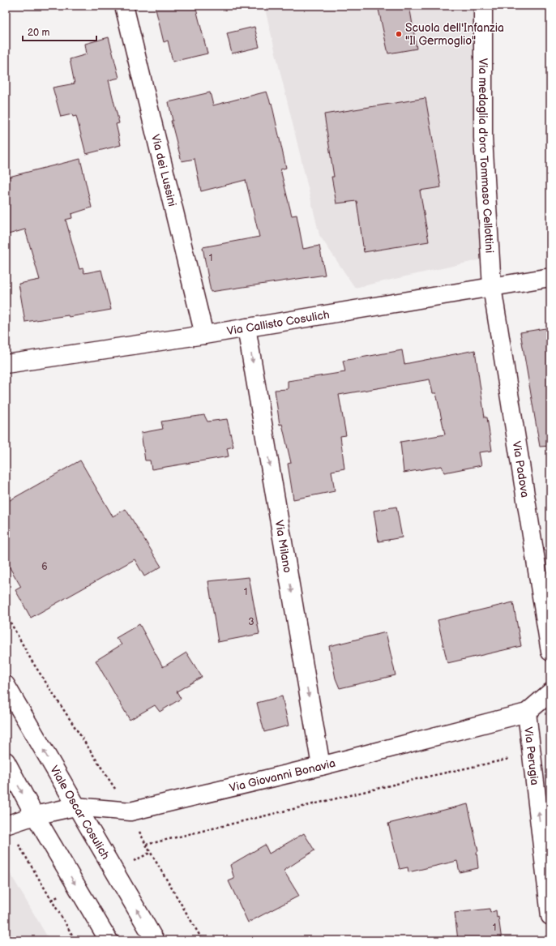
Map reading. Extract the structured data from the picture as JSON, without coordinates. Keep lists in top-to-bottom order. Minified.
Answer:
{"streets":{"street":["Via medaglia d'oro Tommaso Cellottini","Via dei Lussini","Via Callisto Cosulich","Via Padova","Via Milano","Via Perugia","Via Giovanni Bonavia","Viale Oscar Cosulich"]},"crossings":[["Via medaglia d'oro Tommaso Cellottini","Via Callisto Cosulich"],["Via medaglia d'oro Tommaso Cellottini","Via Padova"],["Via dei Lussini","Via Callisto Cosulich"],["Via Callisto Cosulich","Via Padova"],["Via Callisto Cosulich","Via Milano"],["Via Milano","Via Giovanni Bonavia"],["Via Perugia","Via Giovanni Bonavia"],["Via Giovanni Bonavia","Viale Oscar Cosulich"]],"one_way":["Via Milano","Via Perugia"],"places":["Scuola dell'Infanzia \"Il Germoglio\""],"house_numbers":["1","6","1","3","1"],"scale_bar":"20 m"}
